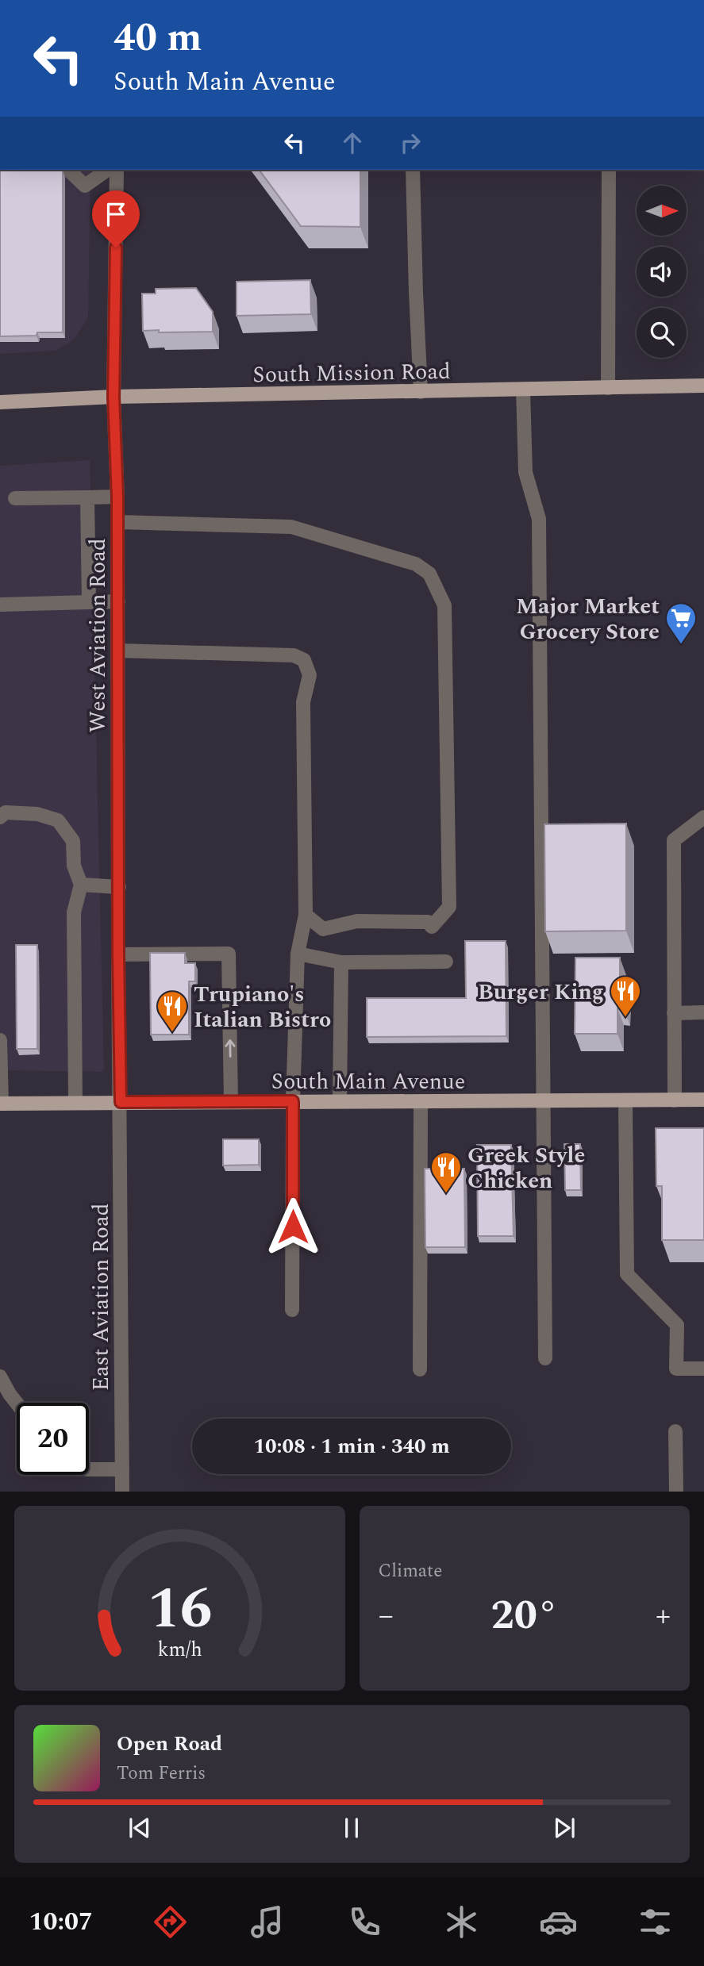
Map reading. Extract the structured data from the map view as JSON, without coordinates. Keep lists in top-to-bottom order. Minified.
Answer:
{"streets":{"main road":["South Mission Road","South Main Avenue"],"street":["West Aviation Road","East Aviation Road"]},"crossings":[["South Mission Road","West Aviation Road"],["West Aviation Road","South Main Avenue"],["West Aviation Road","East Aviation Road"],["South Main Avenue","East Aviation Road"]],"places":{"supermarket":["Major Market Grocery Store"],"restaurant":["Burger King","Trupiano's Italian Bistro","Greek Style Chicken"]},"north":"right","page":{"turn":["40 m","South Main Avenue"],"limit":"20","trip":"10:08 · 1 min · 340 m","tile":"Climate","heat":["−","20°","+"],"song":["Open Road","Tom Ferris"],"tabs":"10:07","gauge":["16","km/h"]}}
